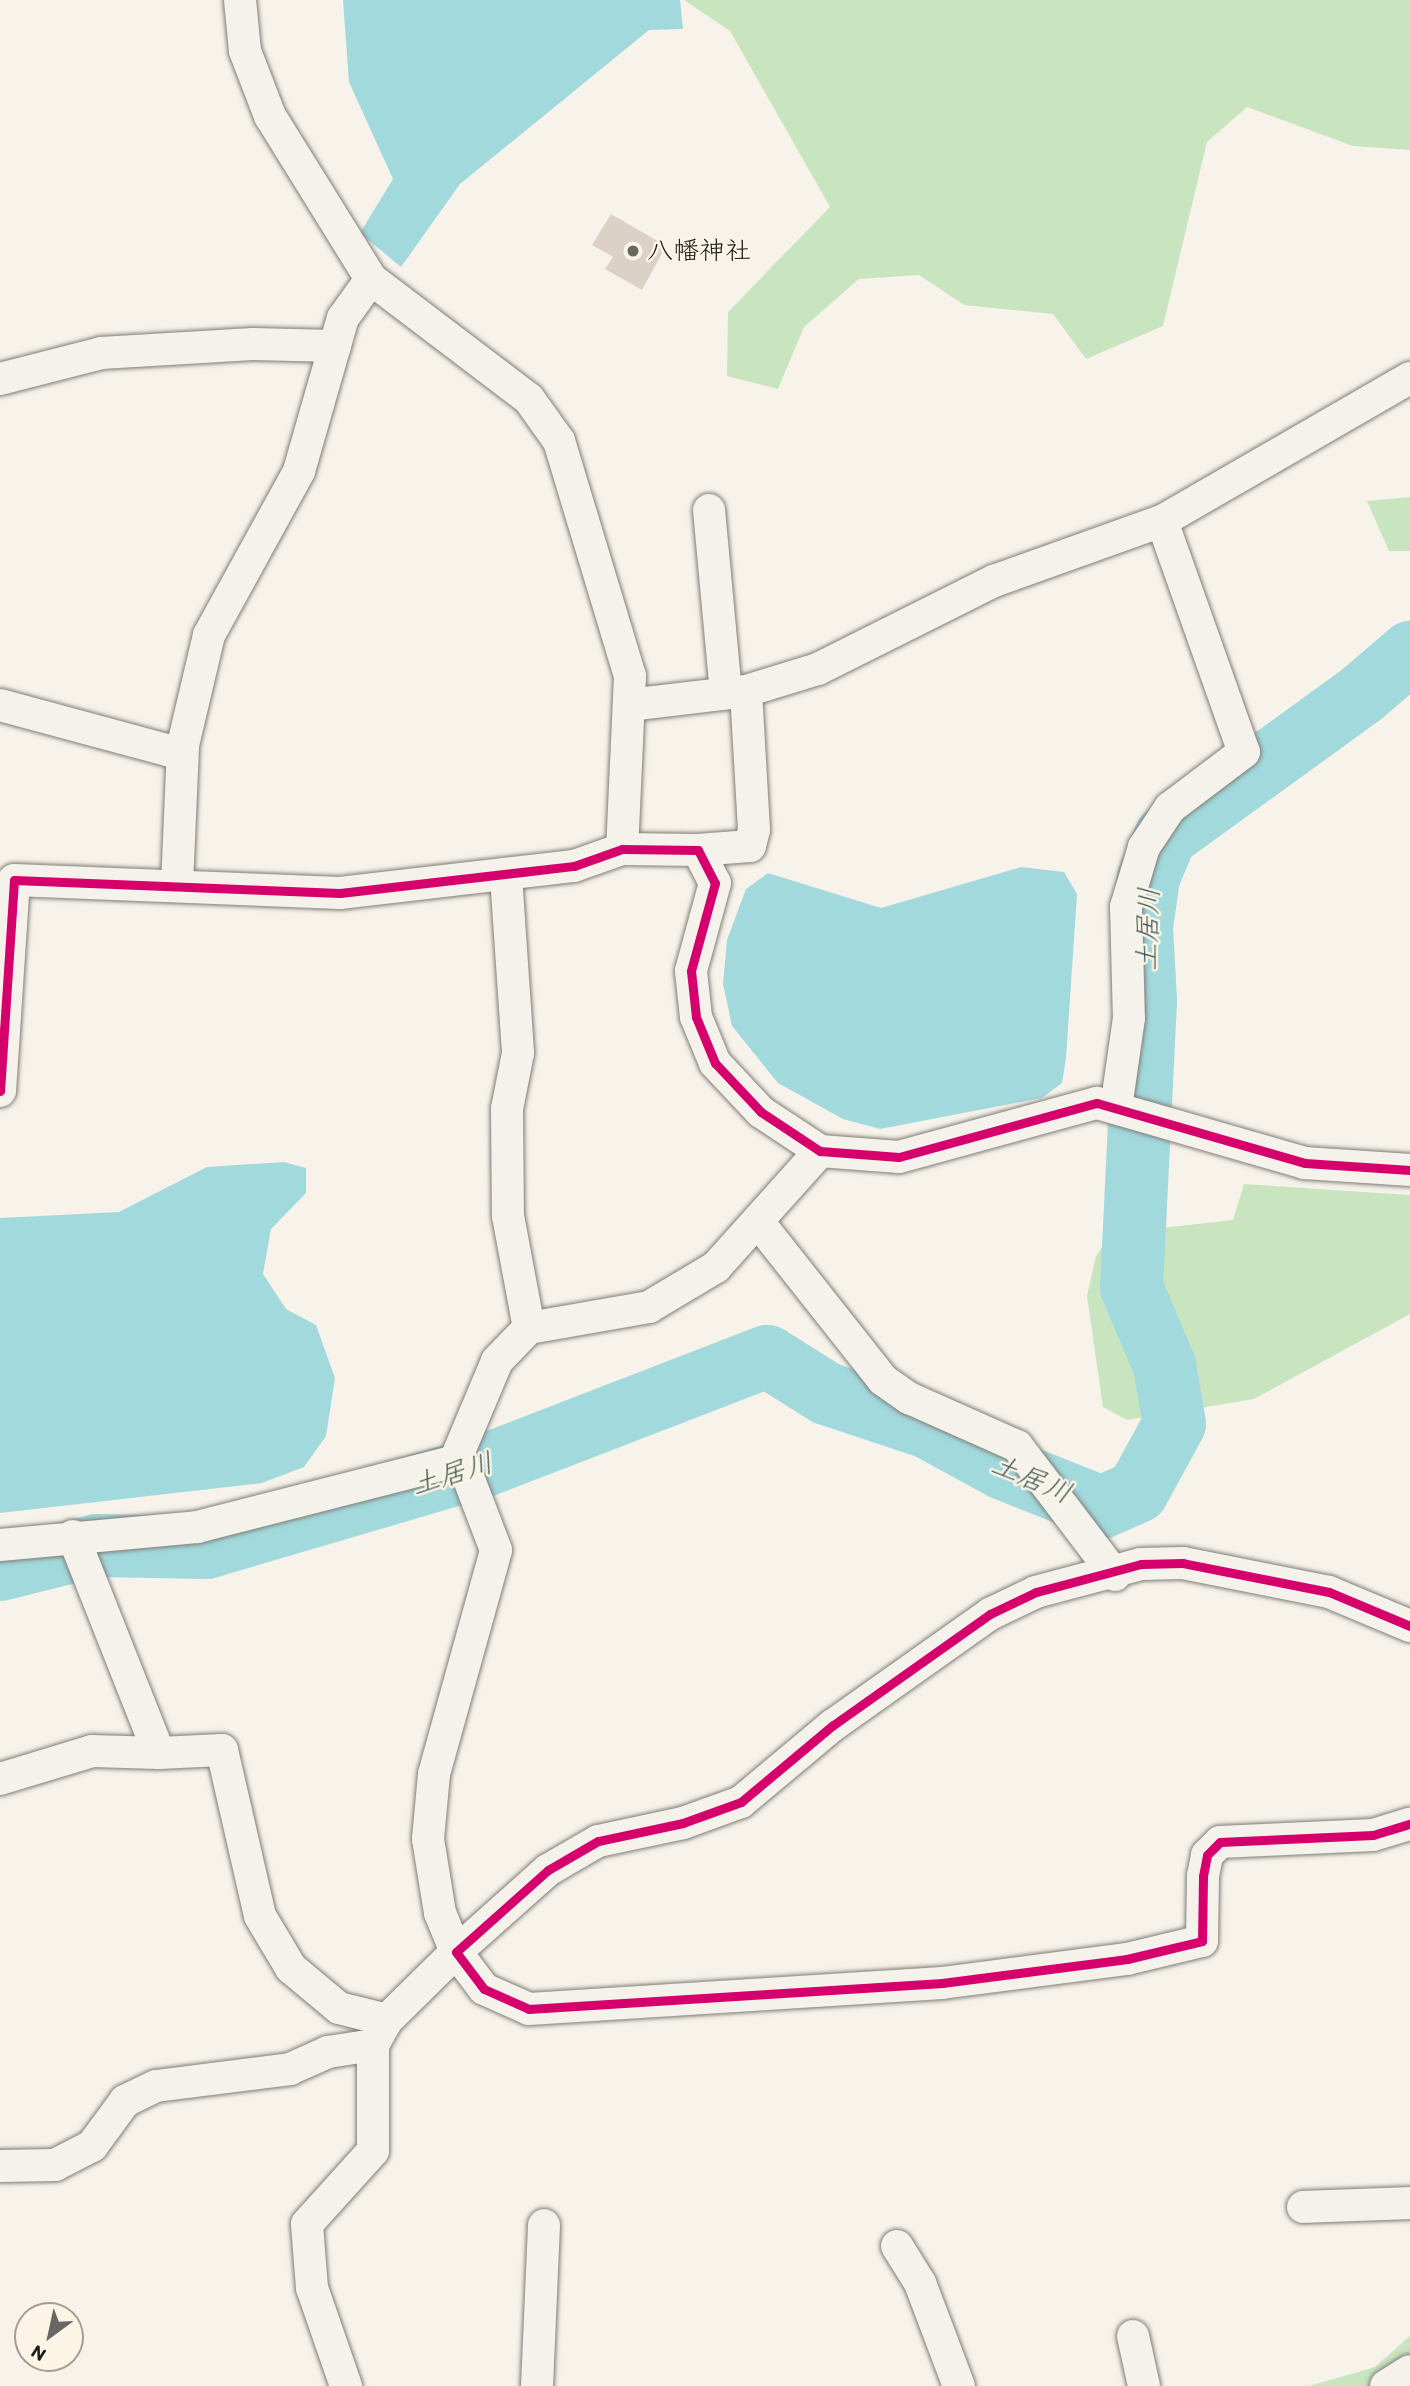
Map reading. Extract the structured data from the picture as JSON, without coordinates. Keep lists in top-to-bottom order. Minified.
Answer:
{"water":["土居川"],"places":["八幡神社"],"north":"bottom left"}
